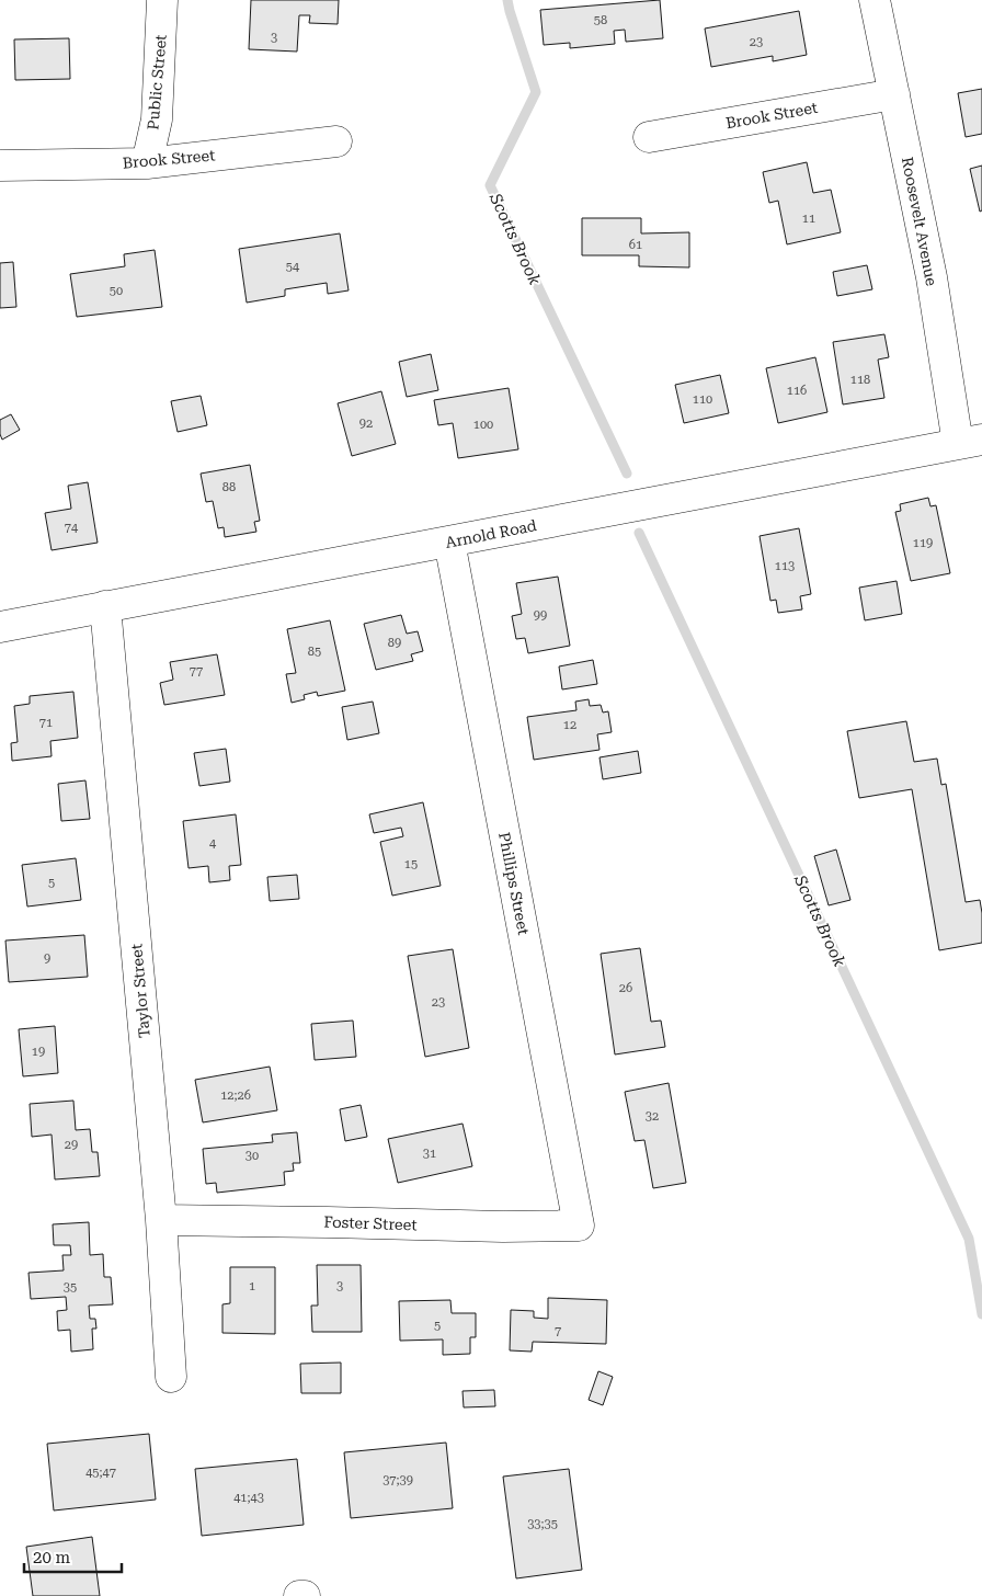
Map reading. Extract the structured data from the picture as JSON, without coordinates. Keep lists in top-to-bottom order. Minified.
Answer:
{"streets":{"street":["Public Street","Brook Street","Roosevelt Avenue","Arnold Road","Phillips Street","Taylor Street","Foster Street"]},"crossings":[["Public Street","Brook Street"],["Brook Street","Roosevelt Avenue"],["Roosevelt Avenue","Arnold Road"],["Arnold Road","Phillips Street"],["Arnold Road","Taylor Street"],["Phillips Street","Foster Street"],["Taylor Street","Foster Street"]],"water":["Scotts Brook"],"house_numbers":["58","3","23","11","61","54","50","118","116","110","92","100","88","74","119","113","99","89","85","77","71","12","4","15","5","9","26","23","19","12;26","32","29","31","30","1","3","35","5","7","45;47","37;39","41;43","33;35"],"scale_bar":"20 m"}
